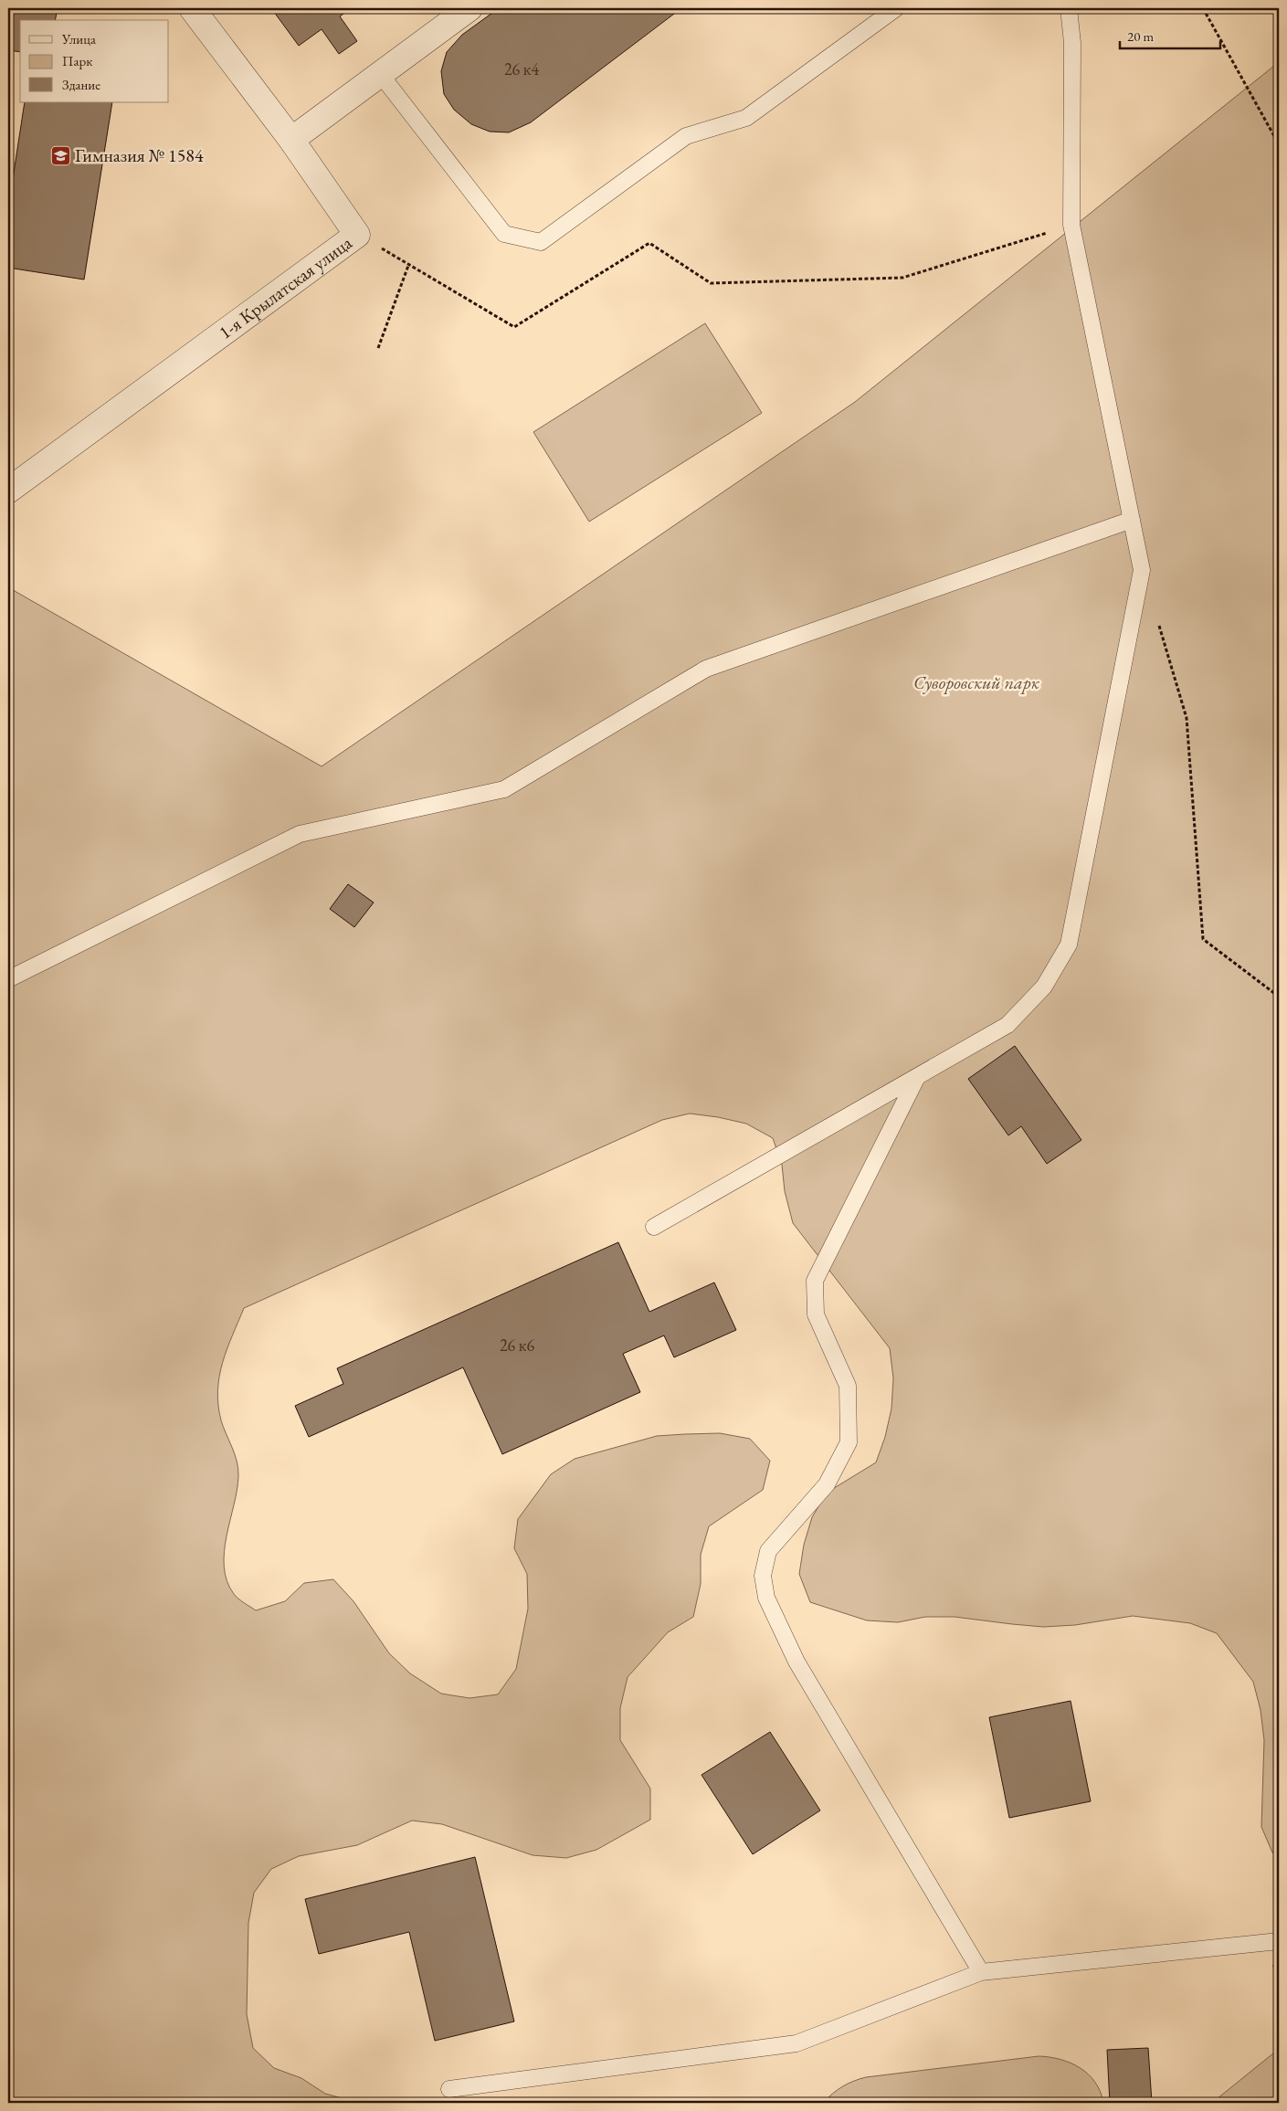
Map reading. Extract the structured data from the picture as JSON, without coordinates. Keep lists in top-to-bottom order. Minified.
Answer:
{"streets":{"street":["1-я Крылатская улица"]},"parks":["Суворовский парк"],"places":{"school or university":["Гимназия № 1584"]},"house_numbers":["26 к4","26 к6"],"legend":["Улица","Парк","Здание"],"scale_bar":"20 m"}
